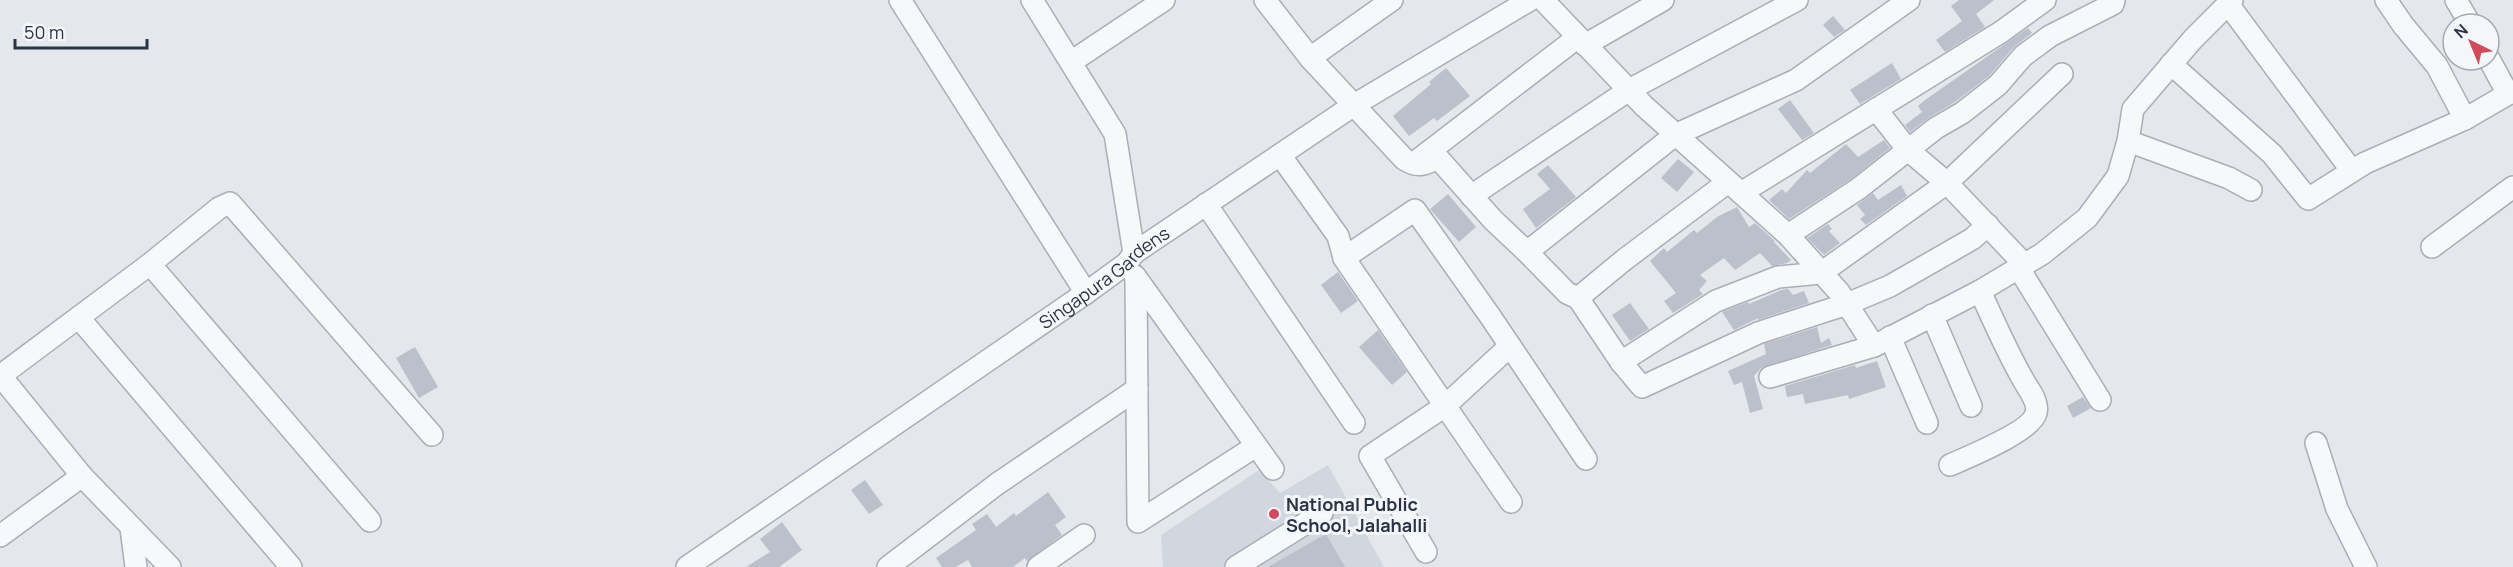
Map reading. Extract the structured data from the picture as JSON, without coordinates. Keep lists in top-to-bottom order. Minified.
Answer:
{"streets":{"street":["Singapura Gardens"]},"places":["National Public School, Jalahalli"],"scale_bar":"50 m","north":"top left"}
